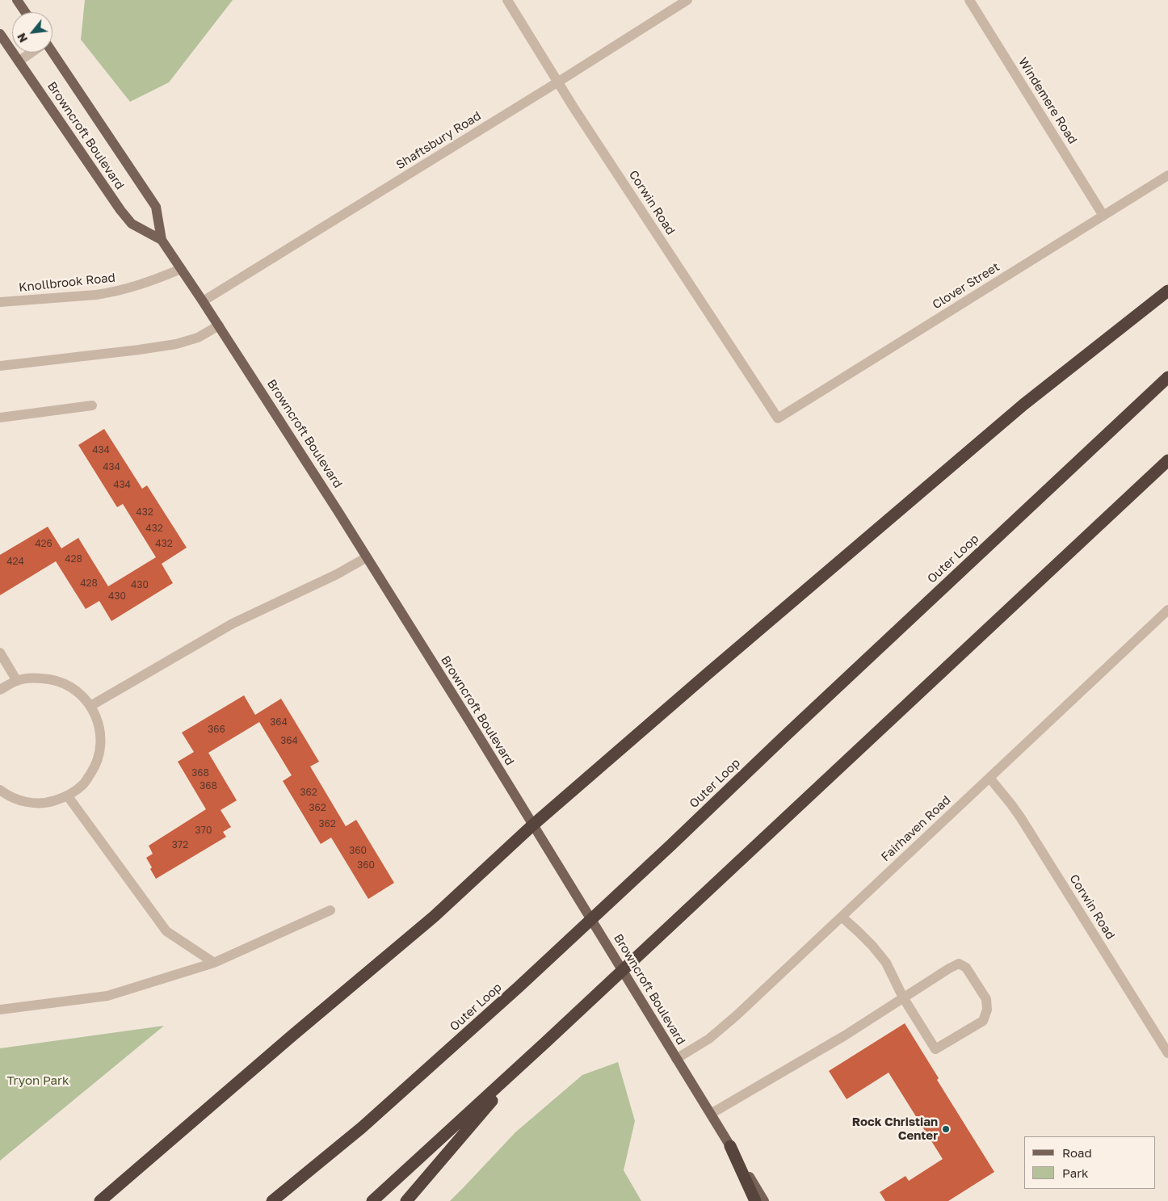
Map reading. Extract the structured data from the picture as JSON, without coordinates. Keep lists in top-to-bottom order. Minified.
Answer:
{"streets":{"highway":["Outer Loop"],"main road":["Browncroft Boulevard"],"street":["Windemere Road","Shaftsbury Road","Corwin Road","Knollbrook Road","Clover Street","Fairhaven Road"]},"crossings":[["Windemere Road","Clover Street"],["Browncroft Boulevard","Shaftsbury Road"],["Browncroft Boulevard","Knollbrook Road"],["Browncroft Boulevard","Fairhaven Road"],["Shaftsbury Road","Corwin Road"],["Corwin Road","Clover Street"],["Corwin Road","Fairhaven Road"]],"parks":["Tryon Park"],"places":["Rock Christian Center"],"house_numbers":["434","434","434","432","432","426","432","428","424","428","430","430","364","366","364","368","368","362","362","362","370","372","360","360"],"legend":["Road","Park"],"north":"bottom left"}
